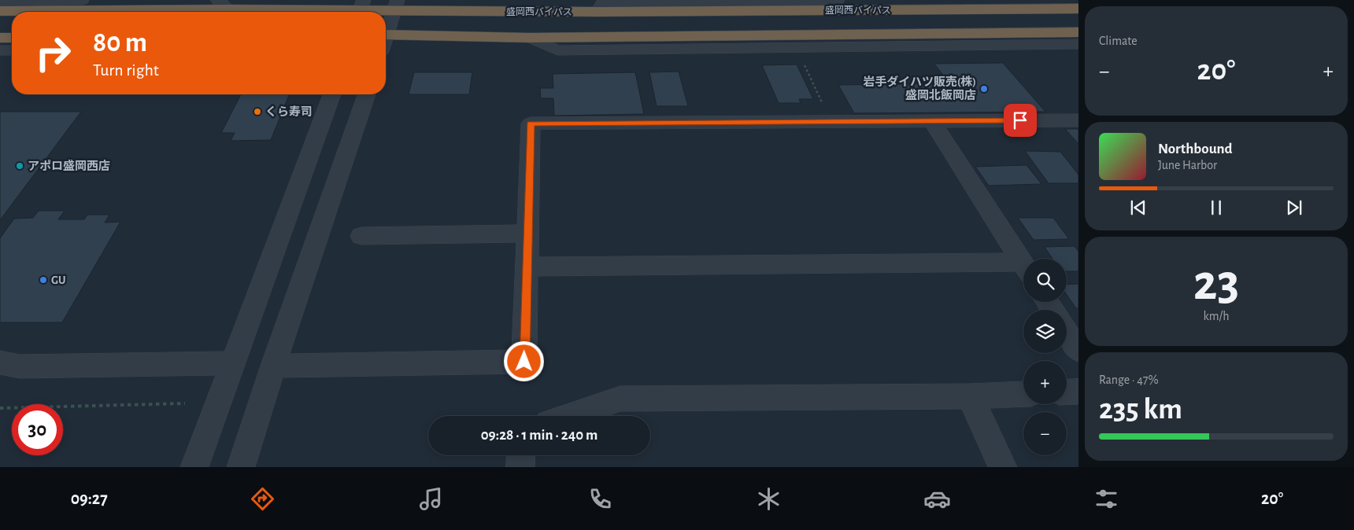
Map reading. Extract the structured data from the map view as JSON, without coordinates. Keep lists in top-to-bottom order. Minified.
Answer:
{"streets":{"highway":["盛岡西バイパス"]},"places":["岩手ダイハツ販売(株) 盛岡北飯岡店","くら寿司","アポロ盛岡西店","GU"],"page":{"tile":["Climate",["23","km/h"],["Range · 47%","235 km"]],"turn":["80 m","Turn right"],"heat":["−","20°","+"],"song":["Northbound","June Harbor"],"map_buttons":["+","−"],"limit":"30","trip":"09:28 · 1 min · 240 m","tabs":["09:27","20°"]}}
